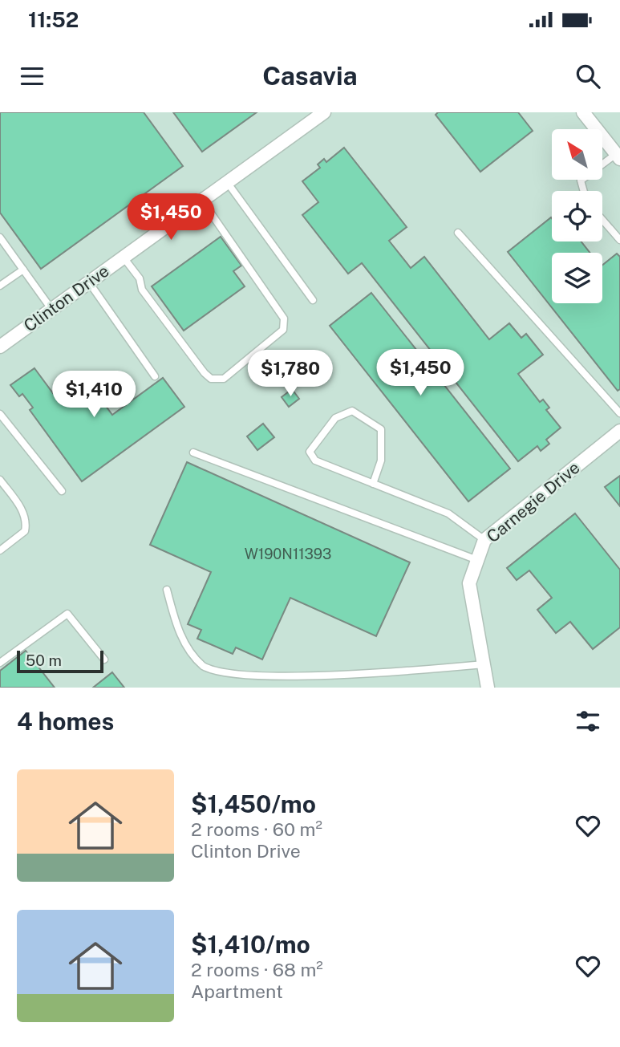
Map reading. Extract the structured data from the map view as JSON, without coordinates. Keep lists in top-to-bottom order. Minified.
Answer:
{"streets":{"street":["Clinton Drive","Carnegie Drive"]},"house_numbers":["W190N11393"],"scale_bar":"50 m","north":"top left","page":{"status":"11:52","header":"Casavia","price":["$1,450","$1,450","$1,780","$1,410"],"scale":"50 m","heading":"4 homes","list":[{"name":"$1,450/mo","note":"2 rooms · 60 m² · Clinton Drive"},{"name":"$1,410/mo","note":"2 rooms · 68 m² · Apartment"}]}}
